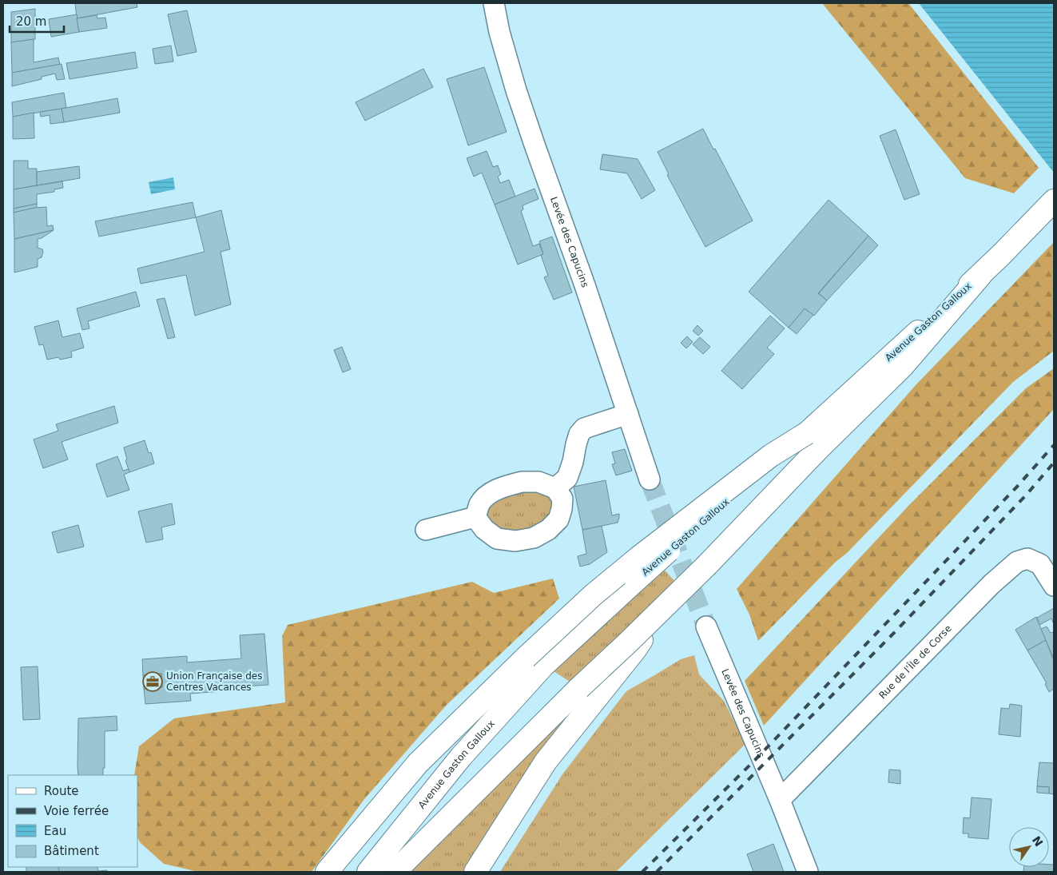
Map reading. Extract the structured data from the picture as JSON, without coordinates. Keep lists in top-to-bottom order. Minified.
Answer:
{"streets":{"main road":["Avenue Gaston Galloux"],"street":["Levée des Capucins","Rue de l'Île de Corse"]},"crossings":[["Levée des Capucins","Rue de l'Île de Corse"]],"places":{"office":["Union Française des Centres Vacances"]},"legend":["Route","Voie ferrée","Eau","Bâtiment"],"scale_bar":"20 m","north":"top right"}
